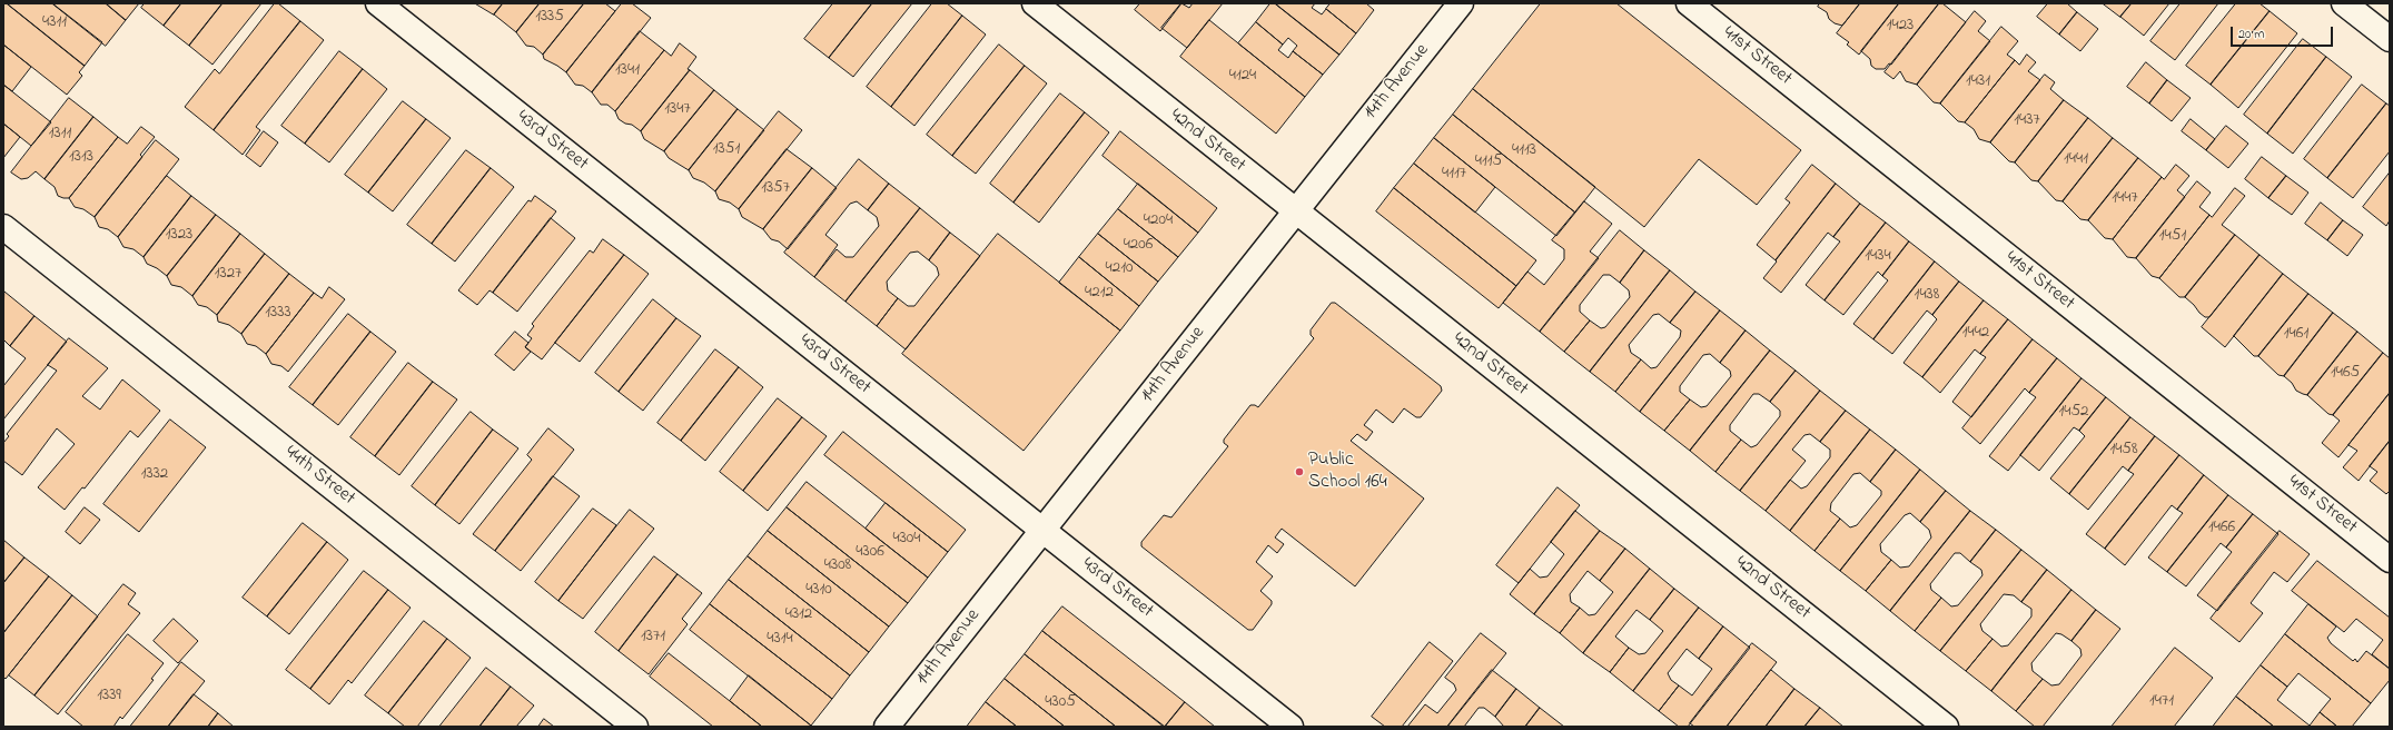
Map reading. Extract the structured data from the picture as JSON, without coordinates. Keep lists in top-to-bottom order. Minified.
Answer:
{"streets":{"street":["41st Street","14th Avenue","43rd Street","42nd Street","44th Street"]},"crossings":[["14th Avenue","43rd Street"],["14th Avenue","42nd Street"]],"places":["Public School 164"],"house_numbers":["1335","4311","1423","1341","4124","1431","1347","1437","1311","1351","4113","1313","1441","4115","4117","1357","1447","4204","1323","1451","4206","1434","4210","1327","4212","1438","1333","1442","1461","1465","1452","1458","1332","1466","4304","4306","4308","4310","4312","1371","4314","1339","1471","4305"],"scale_bar":"20 m"}
